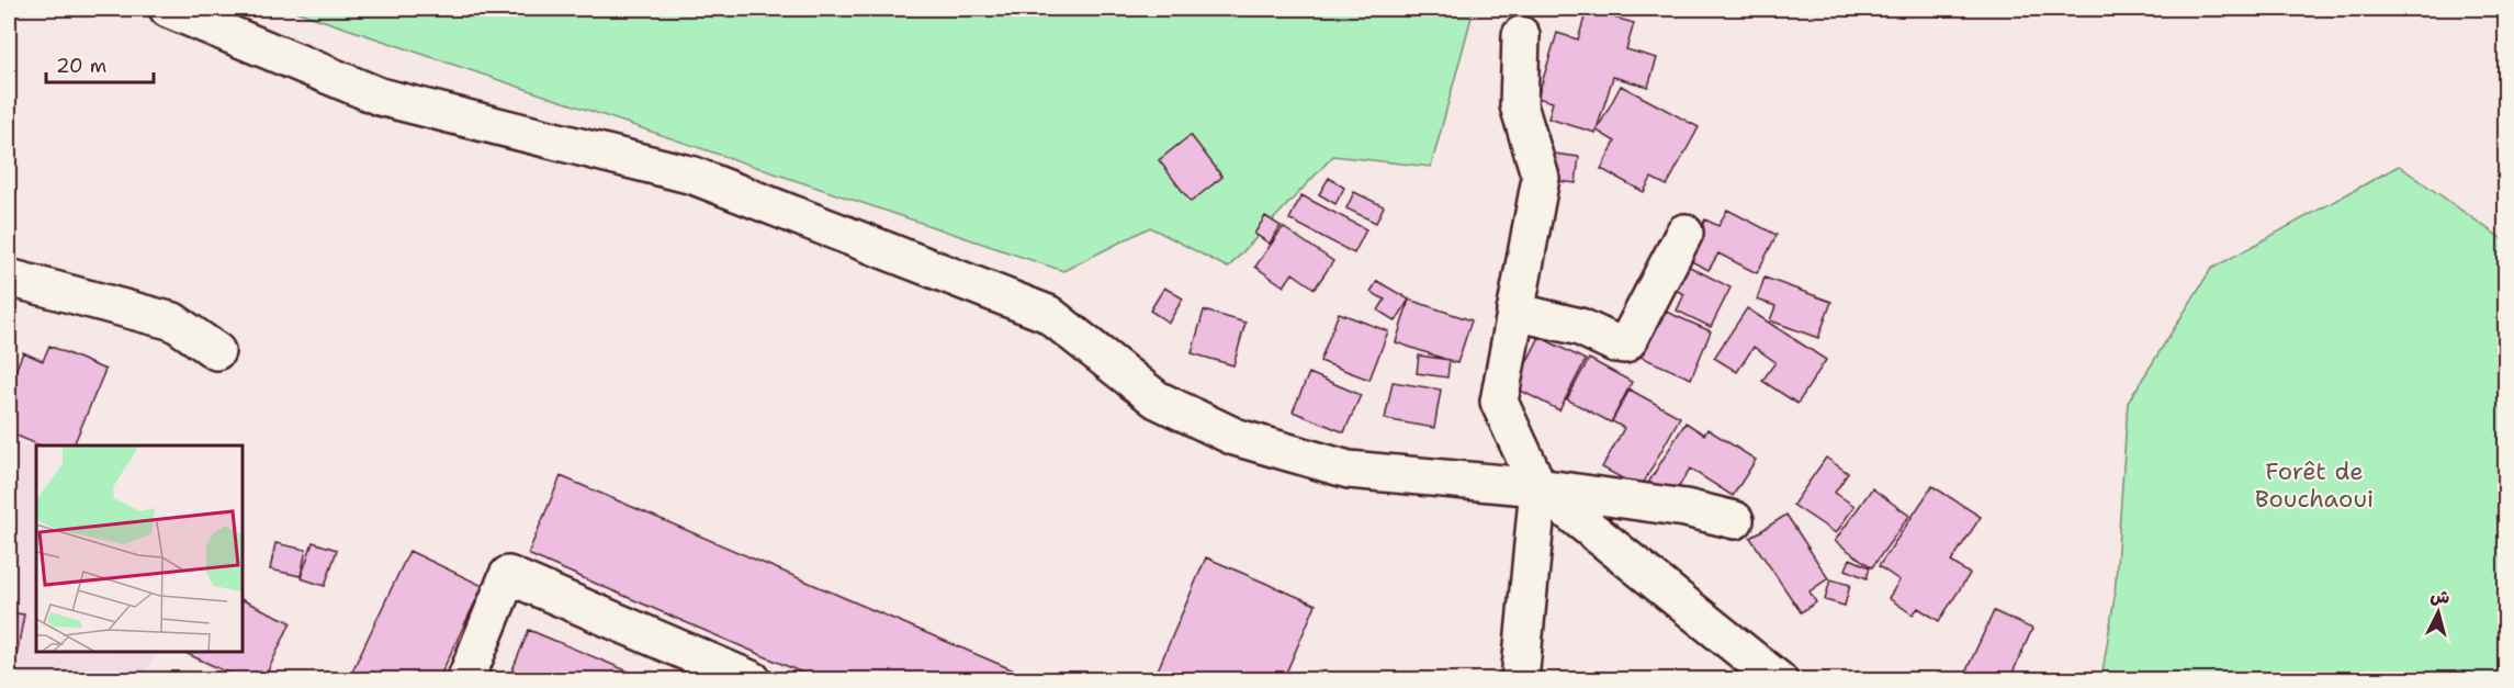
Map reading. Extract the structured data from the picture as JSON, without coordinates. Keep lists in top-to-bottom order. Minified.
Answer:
{"parks":["Forêt de Bouchaoui"],"scale_bar":"20 m","north":"top"}
